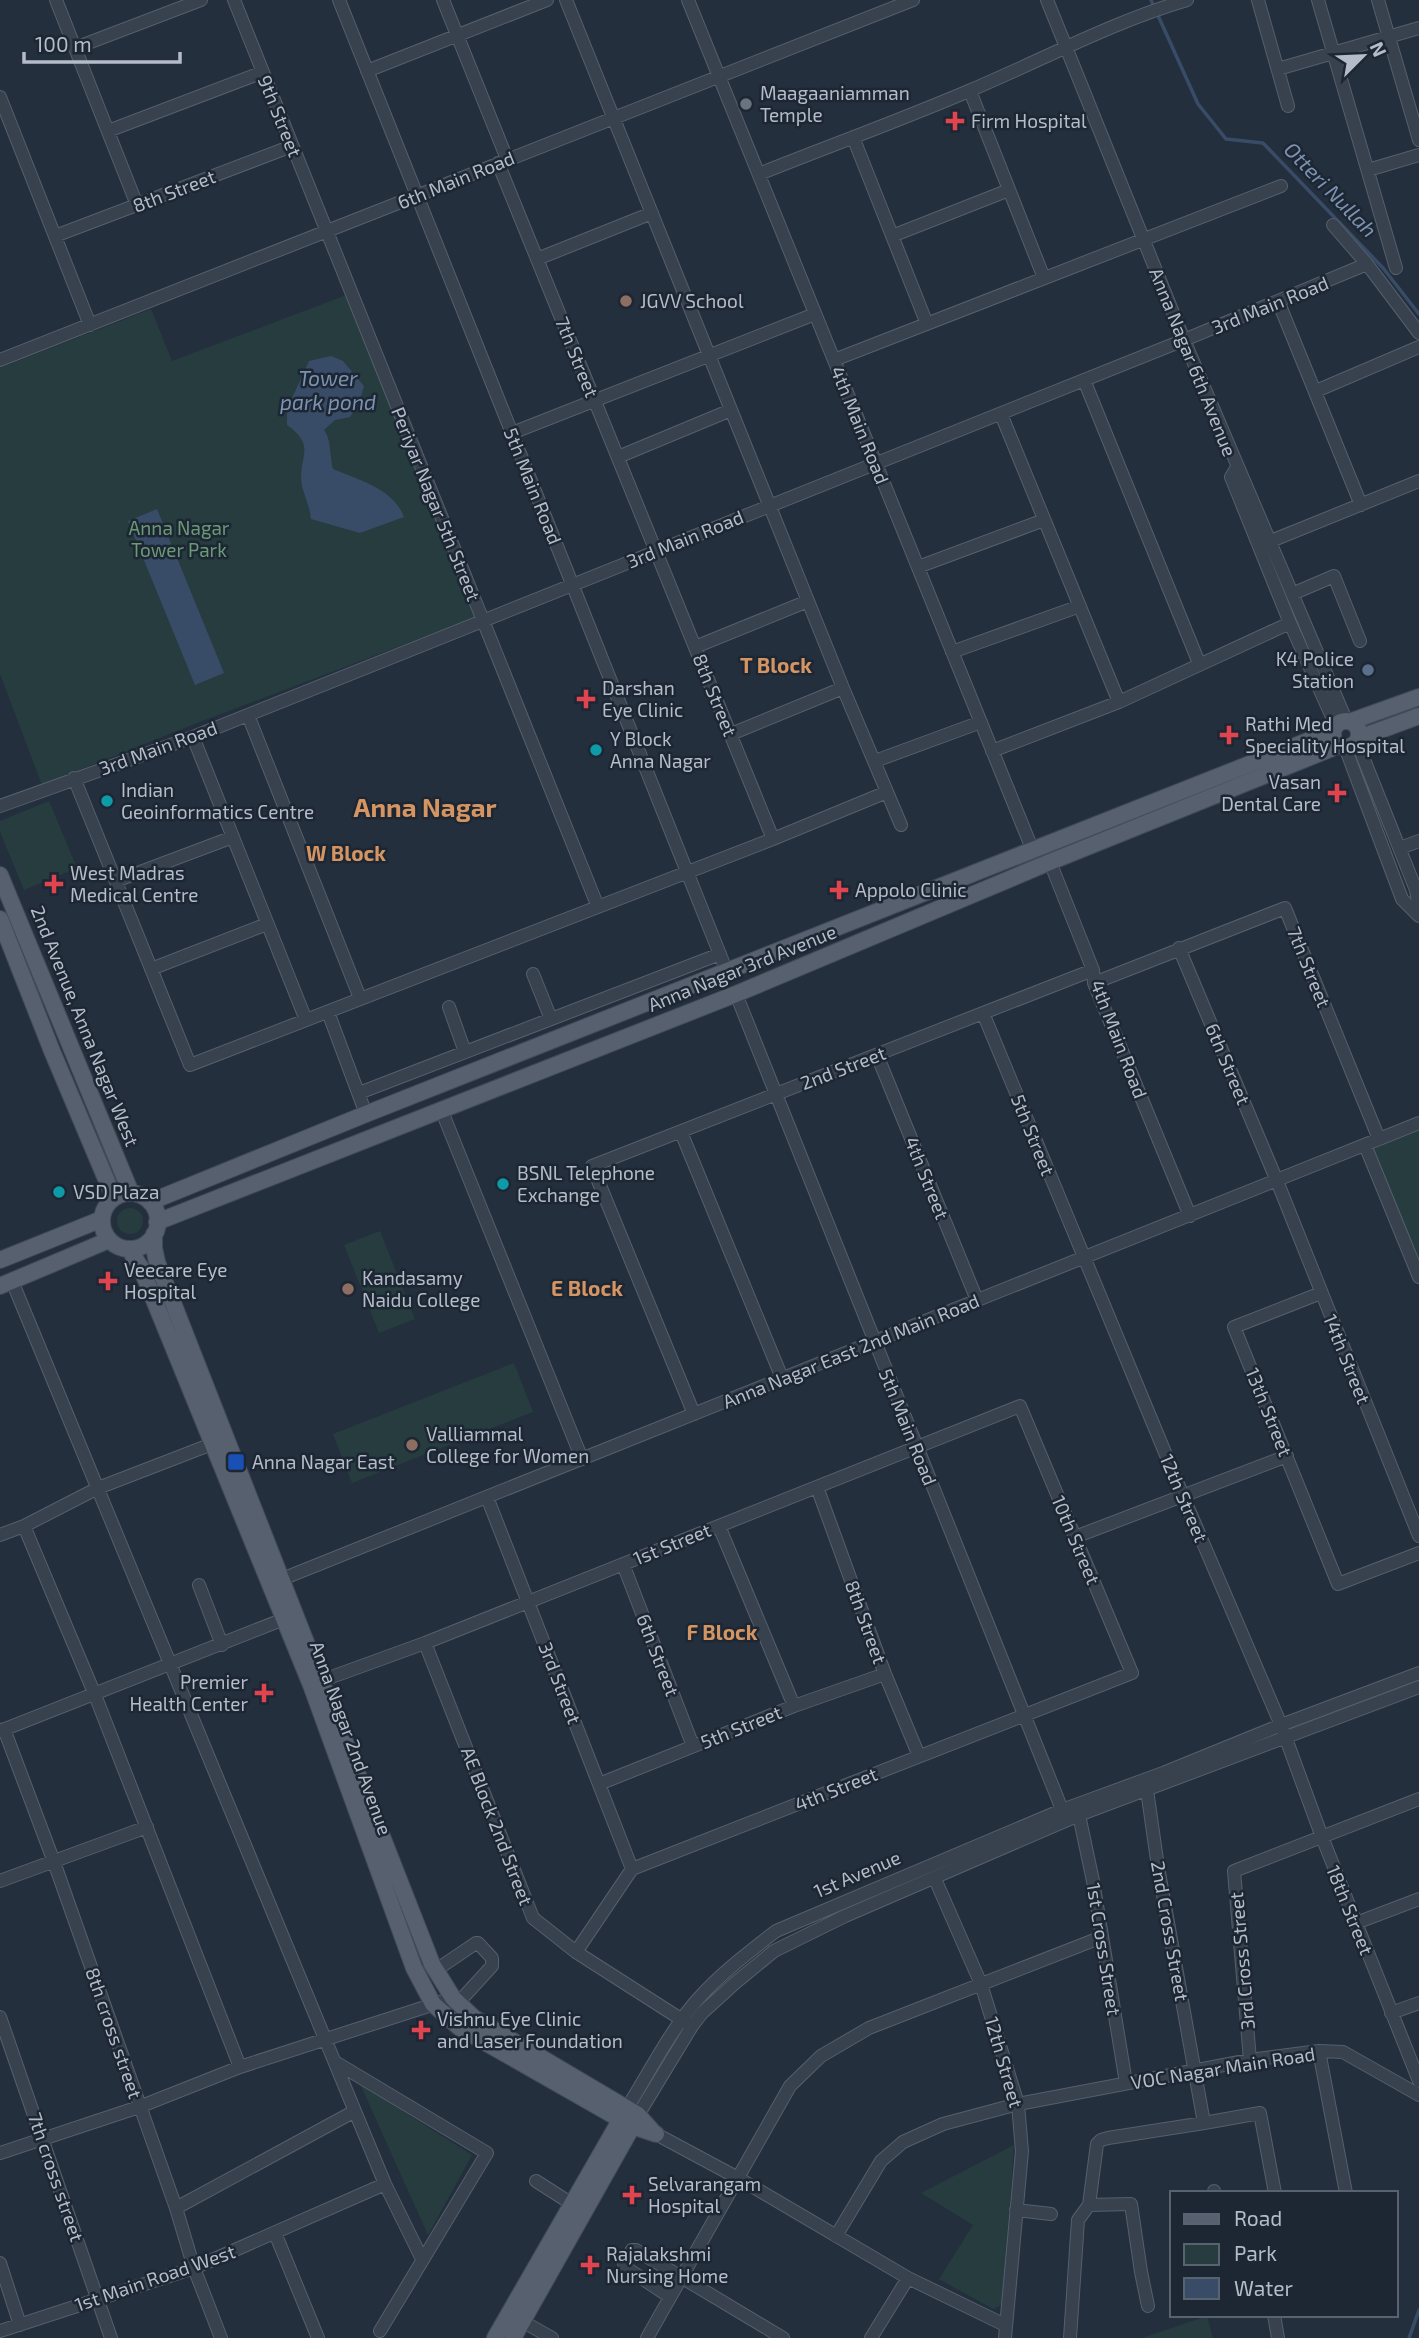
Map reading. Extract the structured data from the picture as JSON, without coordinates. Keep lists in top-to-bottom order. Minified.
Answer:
{"streets":{"main road":["Anna Nagar 3rd Avenue","2nd Avenue, Anna Nagar West","Anna Nagar 2nd Avenue","1st Avenue"],"street":["9th Street","6th Main Road","8th Street","3rd Main Road","7th Street","Anna Nagar 6th Avenue","4th Main Road","5th Main Road","Periyar Nagar 5th Street","6th Street","2nd Street","5th Street","4th Street","Anna Nagar East 2nd Main Road","14th Street","13th Street","12th Street","10th Street","1st Street","3rd Street","AE Block 2nd Street","18th Street","2nd Cross Street","1st Cross Street","3rd Cross Street","8th cross street","VOC Nagar Main Road","7th cross street","1st Main Road West"]},"crossings":[["9th Street","6th Main Road"],["9th Street","8th Street"],["9th Street","Periyar Nagar 5th Street"],["6th Main Road","7th Street"],["6th Main Road","4th Main Road"],["6th Main Road","5th Main Road"],["6th Main Road","Periyar Nagar 5th Street"],["8th Street","3rd Main Road"],["8th Street","7th Street"],["8th Street","5th Street"],["8th Street","4th Street"],["8th Street","1st Street"],["3rd Main Road","7th Street"],["3rd Main Road","Anna Nagar 6th Avenue"],["3rd Main Road","4th Main Road"],["3rd Main Road","5th Main Road"],["3rd Main Road","Periyar Nagar 5th Street"],["7th Street","4th Main Road"],["7th Street","6th Street"],["7th Street","2nd Street"],["7th Street","Anna Nagar East 2nd Main Road"],["Anna Nagar 6th Avenue","Anna Nagar 3rd Avenue"],["4th Main Road","Anna Nagar 3rd Avenue"],["4th Main Road","2nd Street"],["4th Main Road","Anna Nagar East 2nd Main Road"],["5th Main Road","Anna Nagar 3rd Avenue"],["5th Main Road","2nd Street"],["5th Main Road","4th Street"],["5th Main Road","Anna Nagar East 2nd Main Road"],["5th Main Road","1st Street"],["5th Main Road","1st Avenue"],["5th Main Road","1st Cross Street"],["Anna Nagar 3rd Avenue","2nd Avenue, Anna Nagar West"],["Anna Nagar 3rd Avenue","Anna Nagar 2nd Avenue"],["2nd Avenue, Anna Nagar West","Anna Nagar 2nd Avenue"],["6th Street","5th Street"],["6th Street","Anna Nagar East 2nd Main Road"],["6th Street","14th Street"],["6th Street","1st Street"],["2nd Street","5th Street"],["2nd Street","4th Street"],["2nd Street","Anna Nagar East 2nd Main Road"],["5th Street","Anna Nagar East 2nd Main Road"],["5th Street","12th Street"],["5th Street","3rd Street"],["4th Street","Anna Nagar East 2nd Main Road"],["4th Street","10th Street"],["4th Street","3rd Street"],["Anna Nagar East 2nd Main Road","14th Street"],["Anna Nagar East 2nd Main Road","12th Street"],["Anna Nagar East 2nd Main Road","3rd Street"],["Anna Nagar East 2nd Main Road","Anna Nagar 2nd Avenue"],["14th Street","13th Street"],["12th Street","1st Avenue"],["12th Street","18th Street"],["12th Street","VOC Nagar Main Road"],["10th Street","1st Street"],["1st Street","3rd Street"],["1st Street","Anna Nagar 2nd Avenue"],["1st Street","AE Block 2nd Street"],["Anna Nagar 2nd Avenue","1st Avenue"],["AE Block 2nd Street","1st Avenue"],["1st Avenue","18th Street"],["1st Avenue","2nd Cross Street"],["1st Avenue","1st Cross Street"],["18th Street","3rd Cross Street"],["2nd Cross Street","VOC Nagar Main Road"],["1st Cross Street","VOC Nagar Main Road"],["3rd Cross Street","VOC Nagar Main Road"],["8th cross street","1st Main Road West"],["7th cross street","1st Main Road West"]],"districts":["T Block","Anna Nagar","W Block","E Block","F Block"],"water":["Otteri Nullah","Tower park pond"],"parks":["Anna Nagar Tower Park"],"places":{"other":["Maagaaniamman Temple","JGVV School","K4 Police Station","Y Block Anna Nagar","Indian Geoinformatics Centre","BSNL Telephone Exchange","VSD Plaza","Kandasamy Naidu College","Valliammal College for Women"],"health":["Firm Hospital","Darshan Eye Clinic","Rathi Med Speciality Hospital","Vasan Dental Care","West Madras Medical Centre","Appolo Clinic","Veecare Eye Hospital","Premier Health Center","Vishnu Eye Clinic and Laser Foundation","Selvarangam Hospital","Rajalakshmi Nursing Home"],"transit":["Anna Nagar East"]},"legend":["Road","Park","Water"],"scale_bar":"100 m","north":"top right"}
